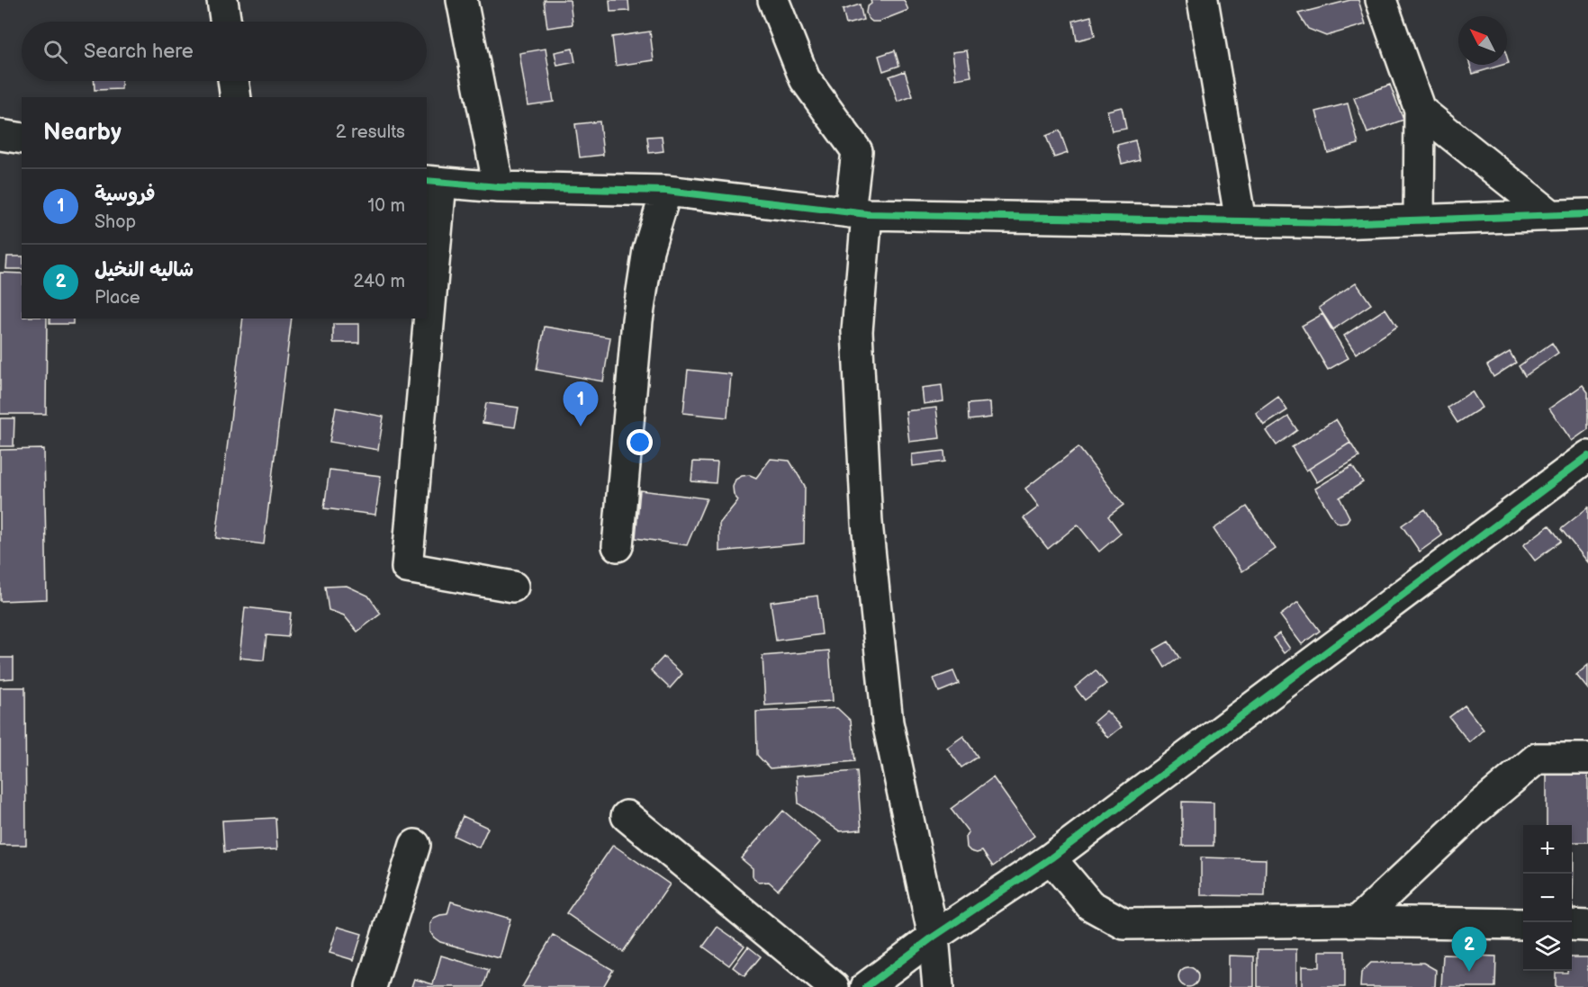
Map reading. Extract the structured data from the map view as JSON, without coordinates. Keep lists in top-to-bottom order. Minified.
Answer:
{"north":"top left","page":{"search":"Search here","heading":["Nearby","2 results"],"list":[{"mark":"1","name":"فروسية","note":"Shop","value":"10 m"},{"mark":"2","name":"شاليه النخيل","note":"Place","value":"240 m"}],"pins":["1","2"],"map_buttons":["+","−"]}}
